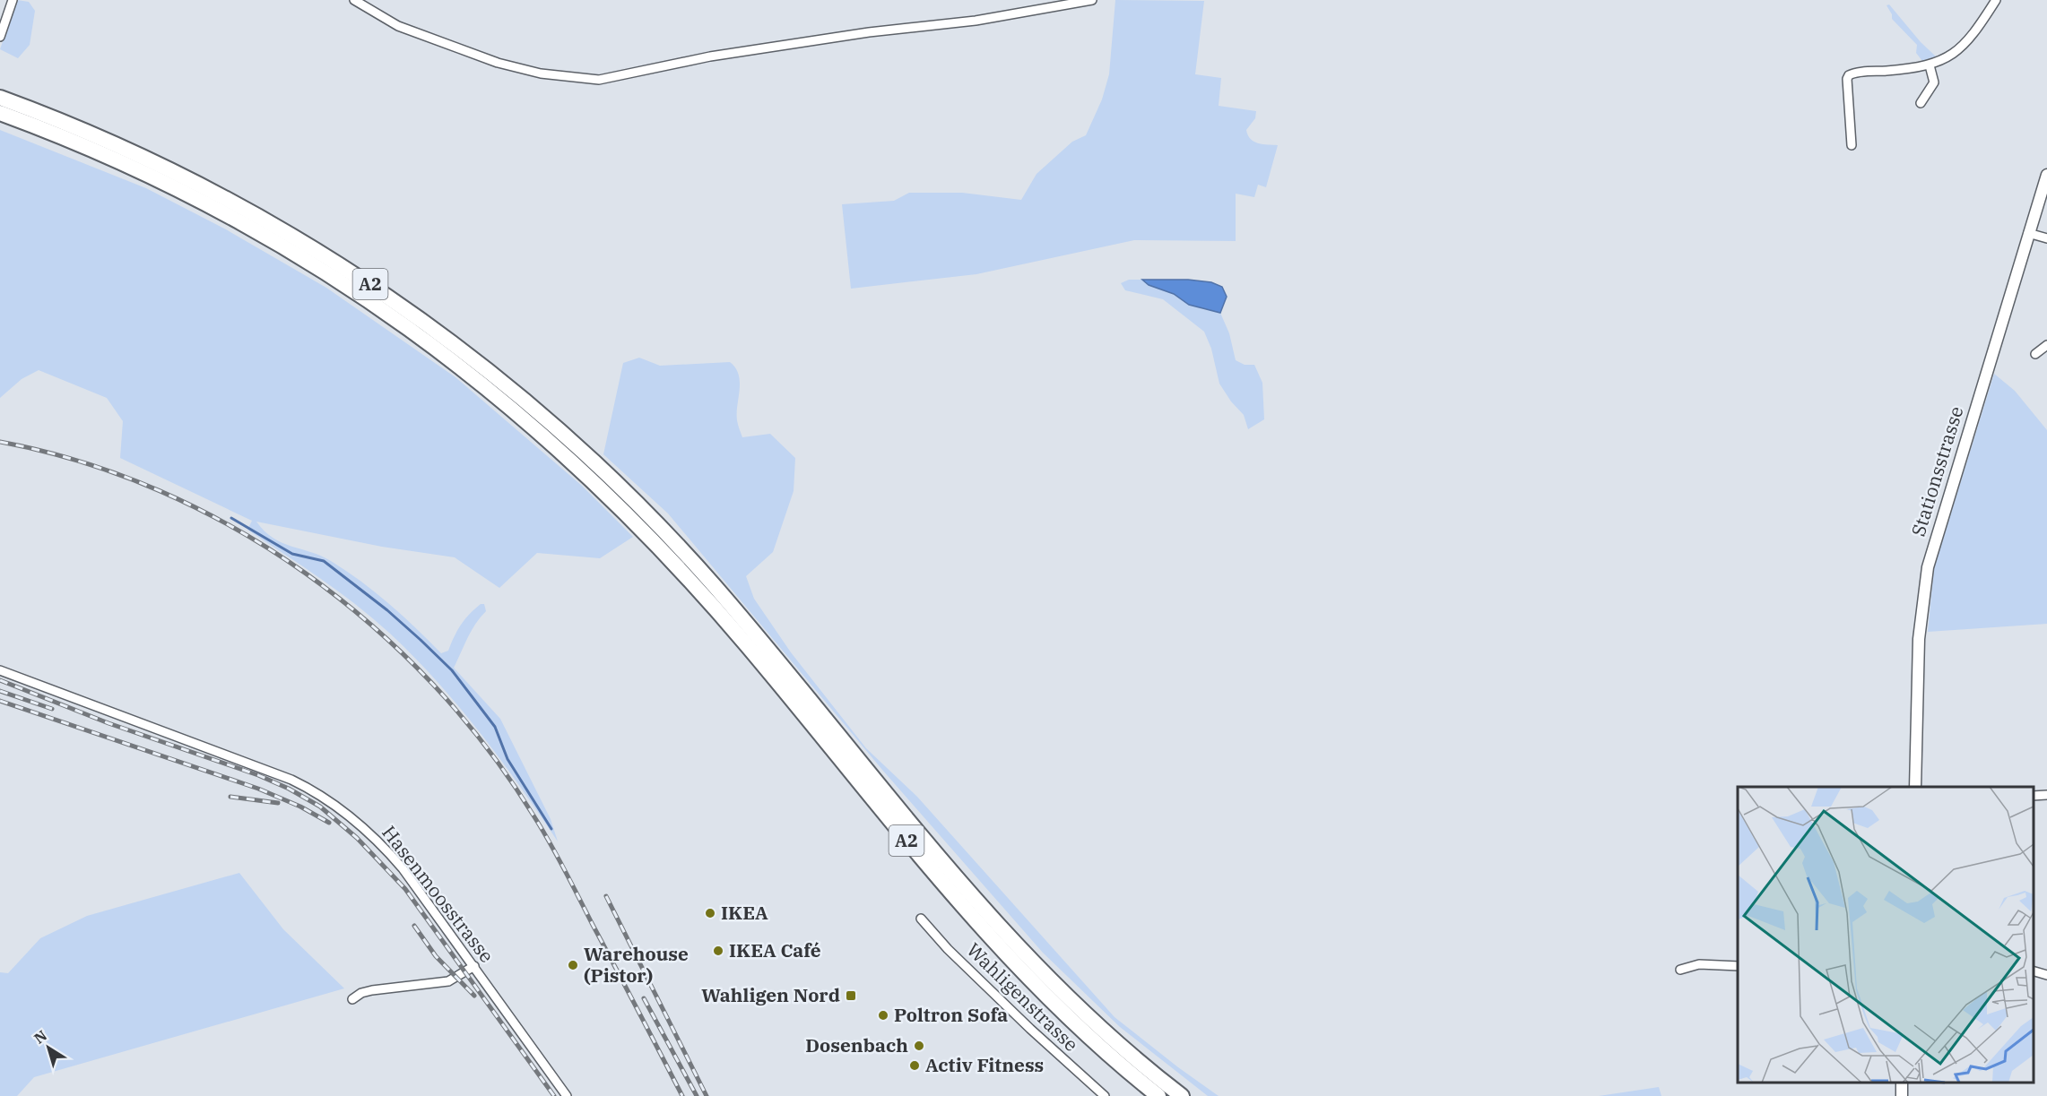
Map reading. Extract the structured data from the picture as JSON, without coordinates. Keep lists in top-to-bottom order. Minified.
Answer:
{"streets":{"highway":["A2"],"main road":["Stationsstrasse"],"street":["Hasenmoosstrasse","Wahligenstrasse"]},"places":{"other":["IKEA","IKEA Café","Warehouse (Pistor)","Poltron Sofa","Dosenbach","Activ Fitness"],"transit":["Wahligen Nord"]},"north":"top left"}
